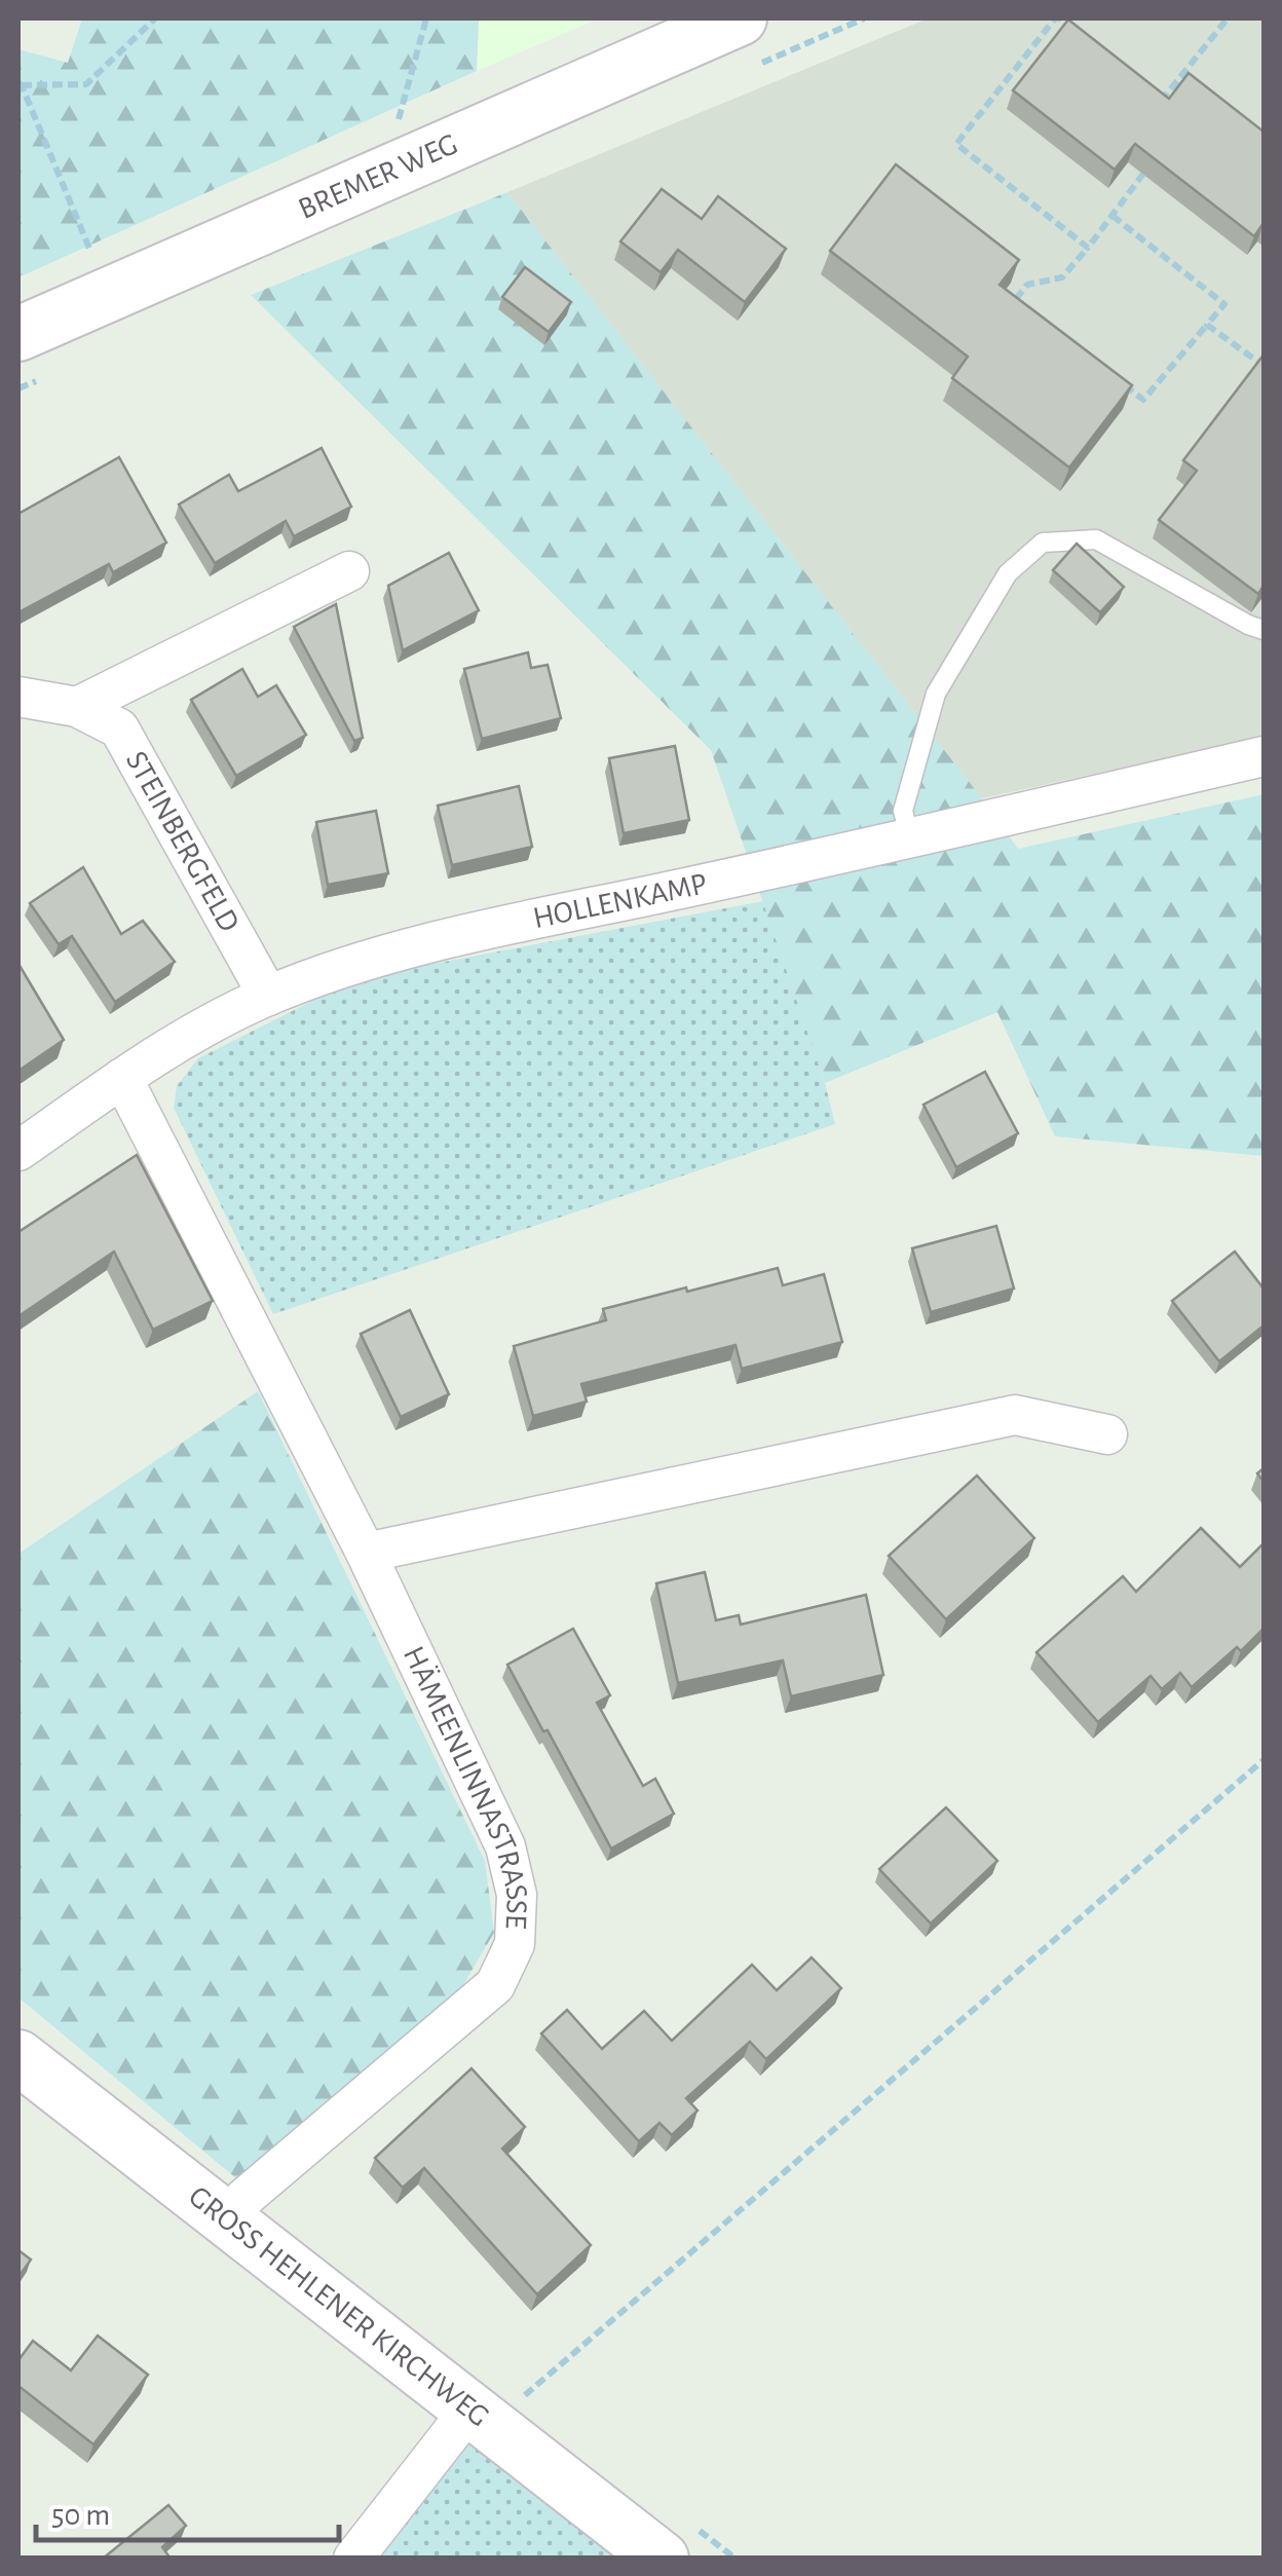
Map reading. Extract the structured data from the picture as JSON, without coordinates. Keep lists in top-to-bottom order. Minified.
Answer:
{"streets":{"main road":["BREMER WEG","GROSS HEHLENER KIRCHWEG"],"street":["STEINBERGFELD","HOLLENKAMP","HÄMEENLINNASTRASSE"]},"crossings":[["STEINBERGFELD","HOLLENKAMP"],["HOLLENKAMP","HÄMEENLINNASTRASSE"],["HÄMEENLINNASTRASSE","GROSS HEHLENER KIRCHWEG"]],"scale_bar":"50 m"}
